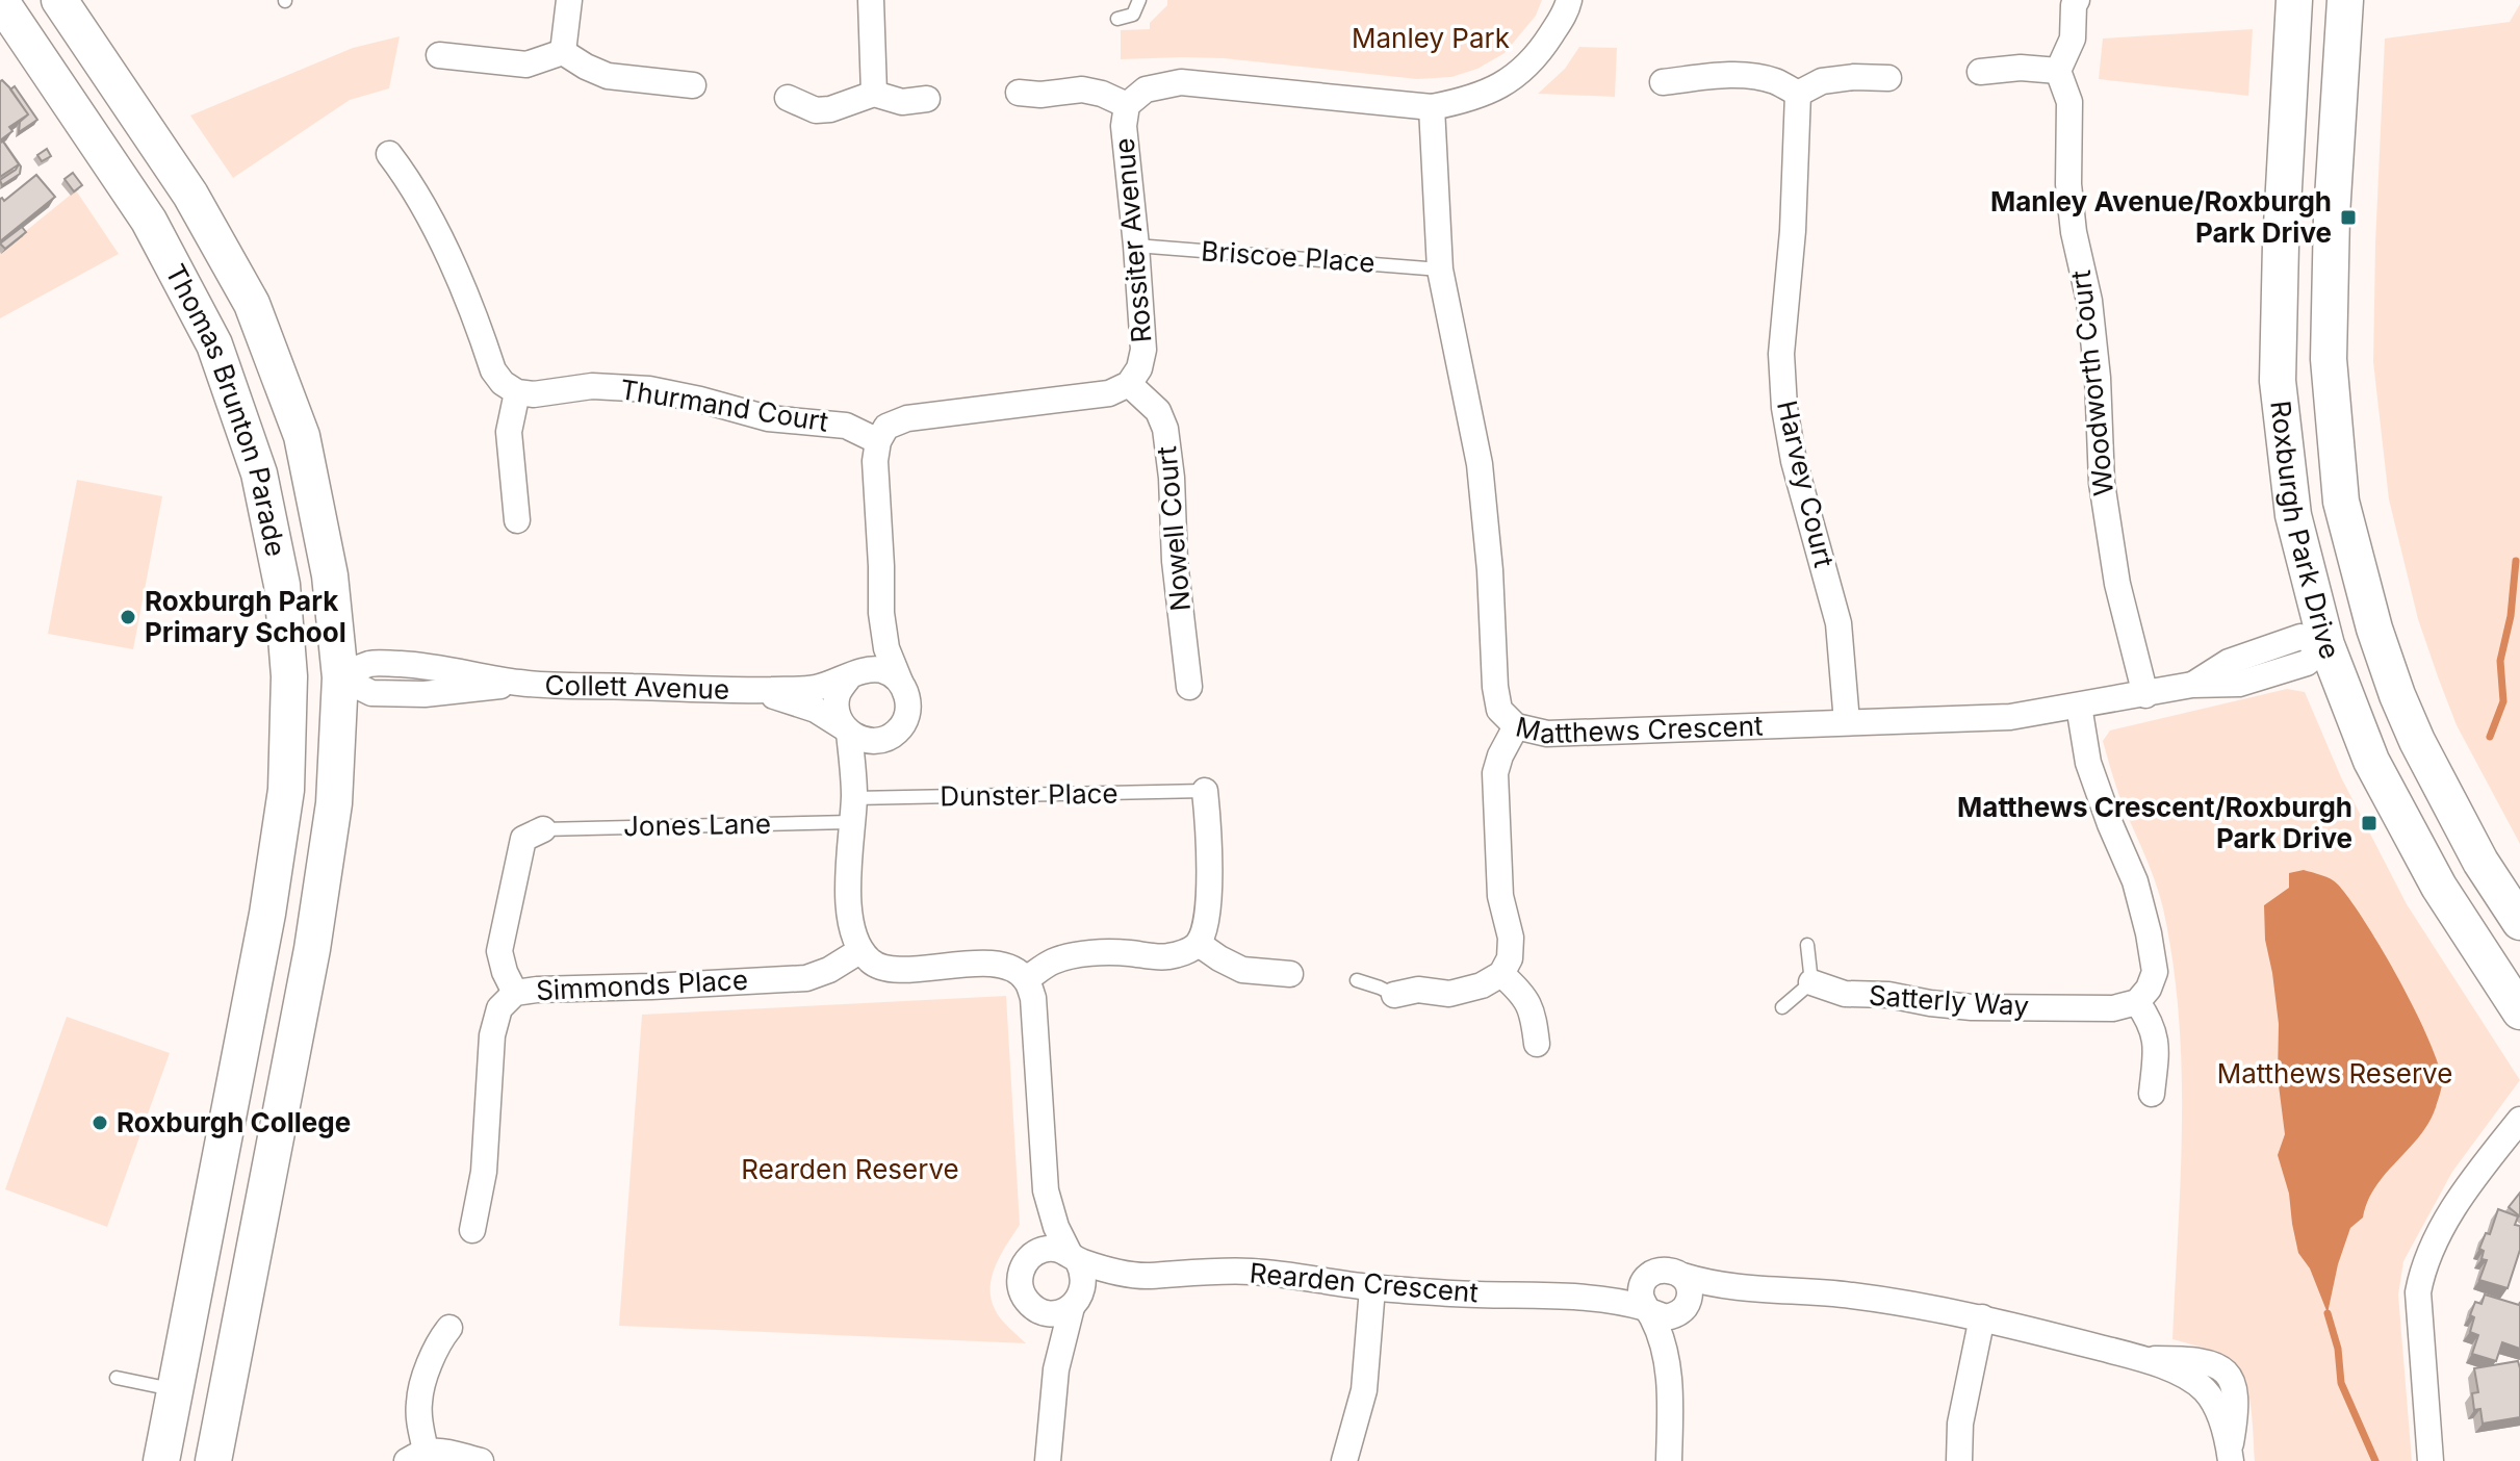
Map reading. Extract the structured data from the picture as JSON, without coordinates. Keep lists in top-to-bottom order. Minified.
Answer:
{"streets":{"street":["Rossiter Avenue","Woodworth Court","Thurmand Court","Thomas Brunton Parade","Harvey Court","Nowell Court","Roxburgh Park Drive","Collett Avenue","Matthews Crescent","Simmonds Place","Satterly Way","Rearden Crescent"],"lane":["Briscoe Place","Dunster Place","Jones Lane"]},"crossings":[["Rossiter Avenue","Briscoe Place"],["Rossiter Avenue","Thurmand Court"],["Rossiter Avenue","Nowell Court"],["Rossiter Avenue","Matthews Crescent"],["Briscoe Place","Matthews Crescent"],["Woodworth Court","Matthews Crescent"],["Thomas Brunton Parade","Collett Avenue"],["Harvey Court","Matthews Crescent"],["Roxburgh Park Drive","Matthews Crescent"],["Dunster Place","Jones Lane"]],"parks":["Manley Park","Matthews Reserve","Rearden Reserve"],"places":{"transit":["Manley Avenue/Roxburgh Park Drive","Matthews Crescent/Roxburgh Park Drive"],"other":["Roxburgh Park Primary School","Roxburgh College"]}}
